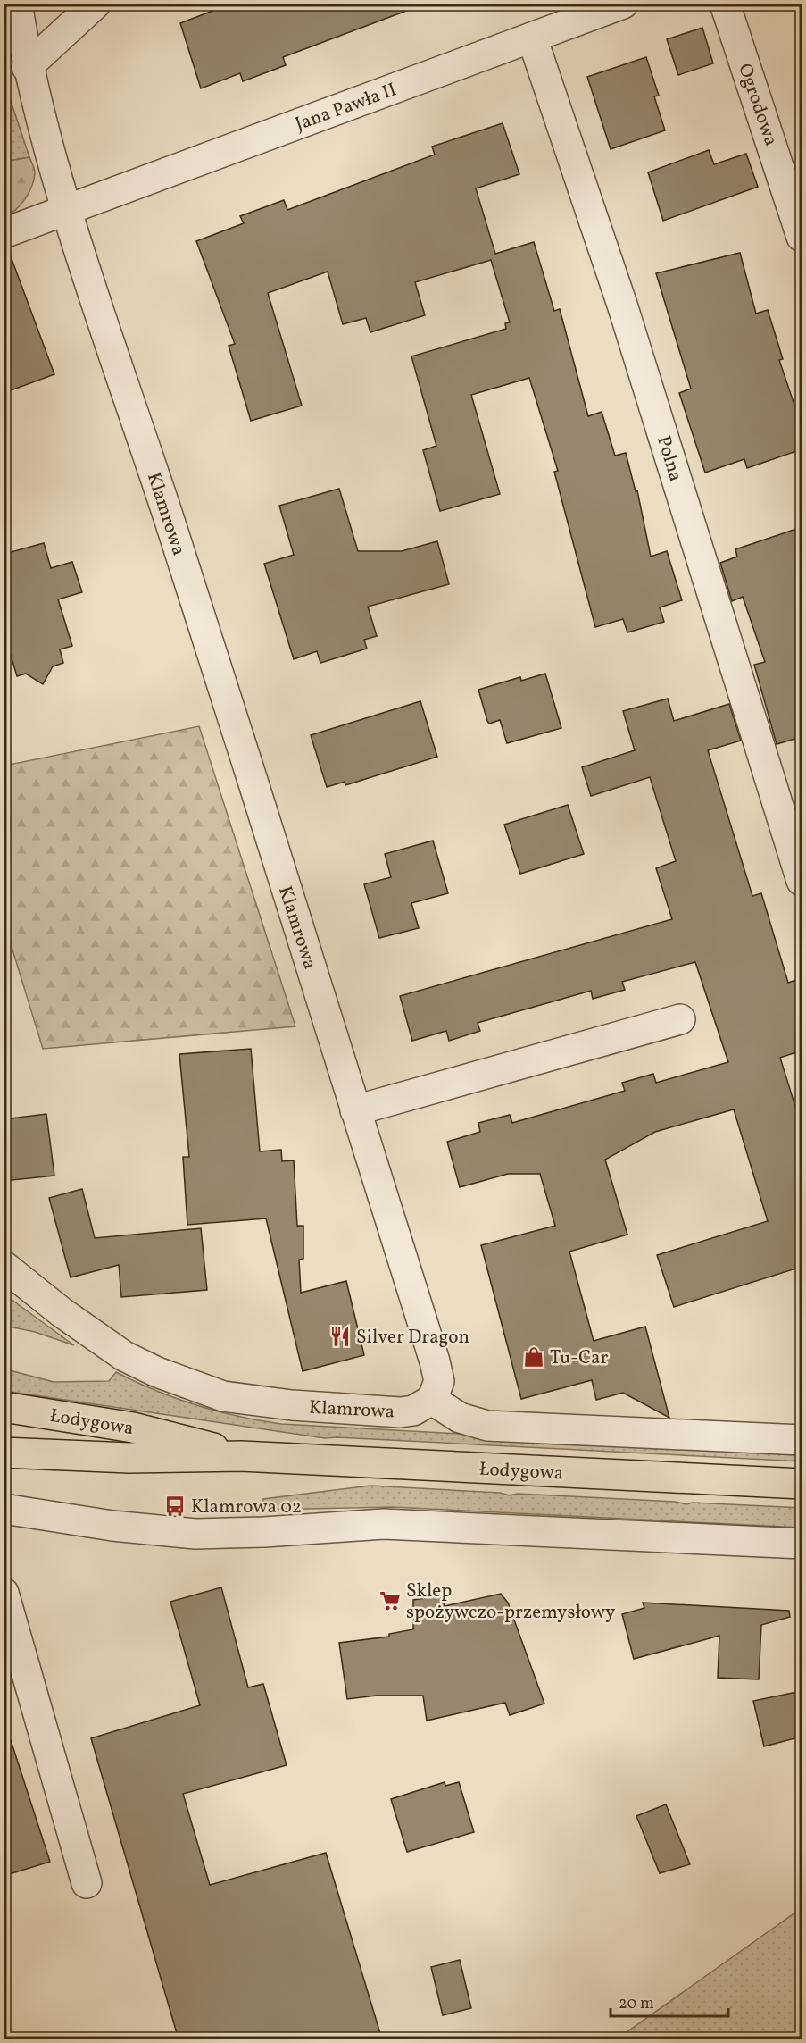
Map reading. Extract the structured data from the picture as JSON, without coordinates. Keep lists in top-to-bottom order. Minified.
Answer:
{"streets":{"main road":["Łodygowa"],"street":["Ogrodowa","Jana Pawła II","Polna","Klamrowa"]},"crossings":[["Jana Pawła II","Polna"],["Jana Pawła II","Klamrowa"]],"places":{"restaurant":["Silver Dragon"],"shop":["Tu-Car"],"bus stop":["Klamrowa 02"],"supermarket":["Sklep spożywczo-przemysłowy"]},"scale_bar":"20 m"}
